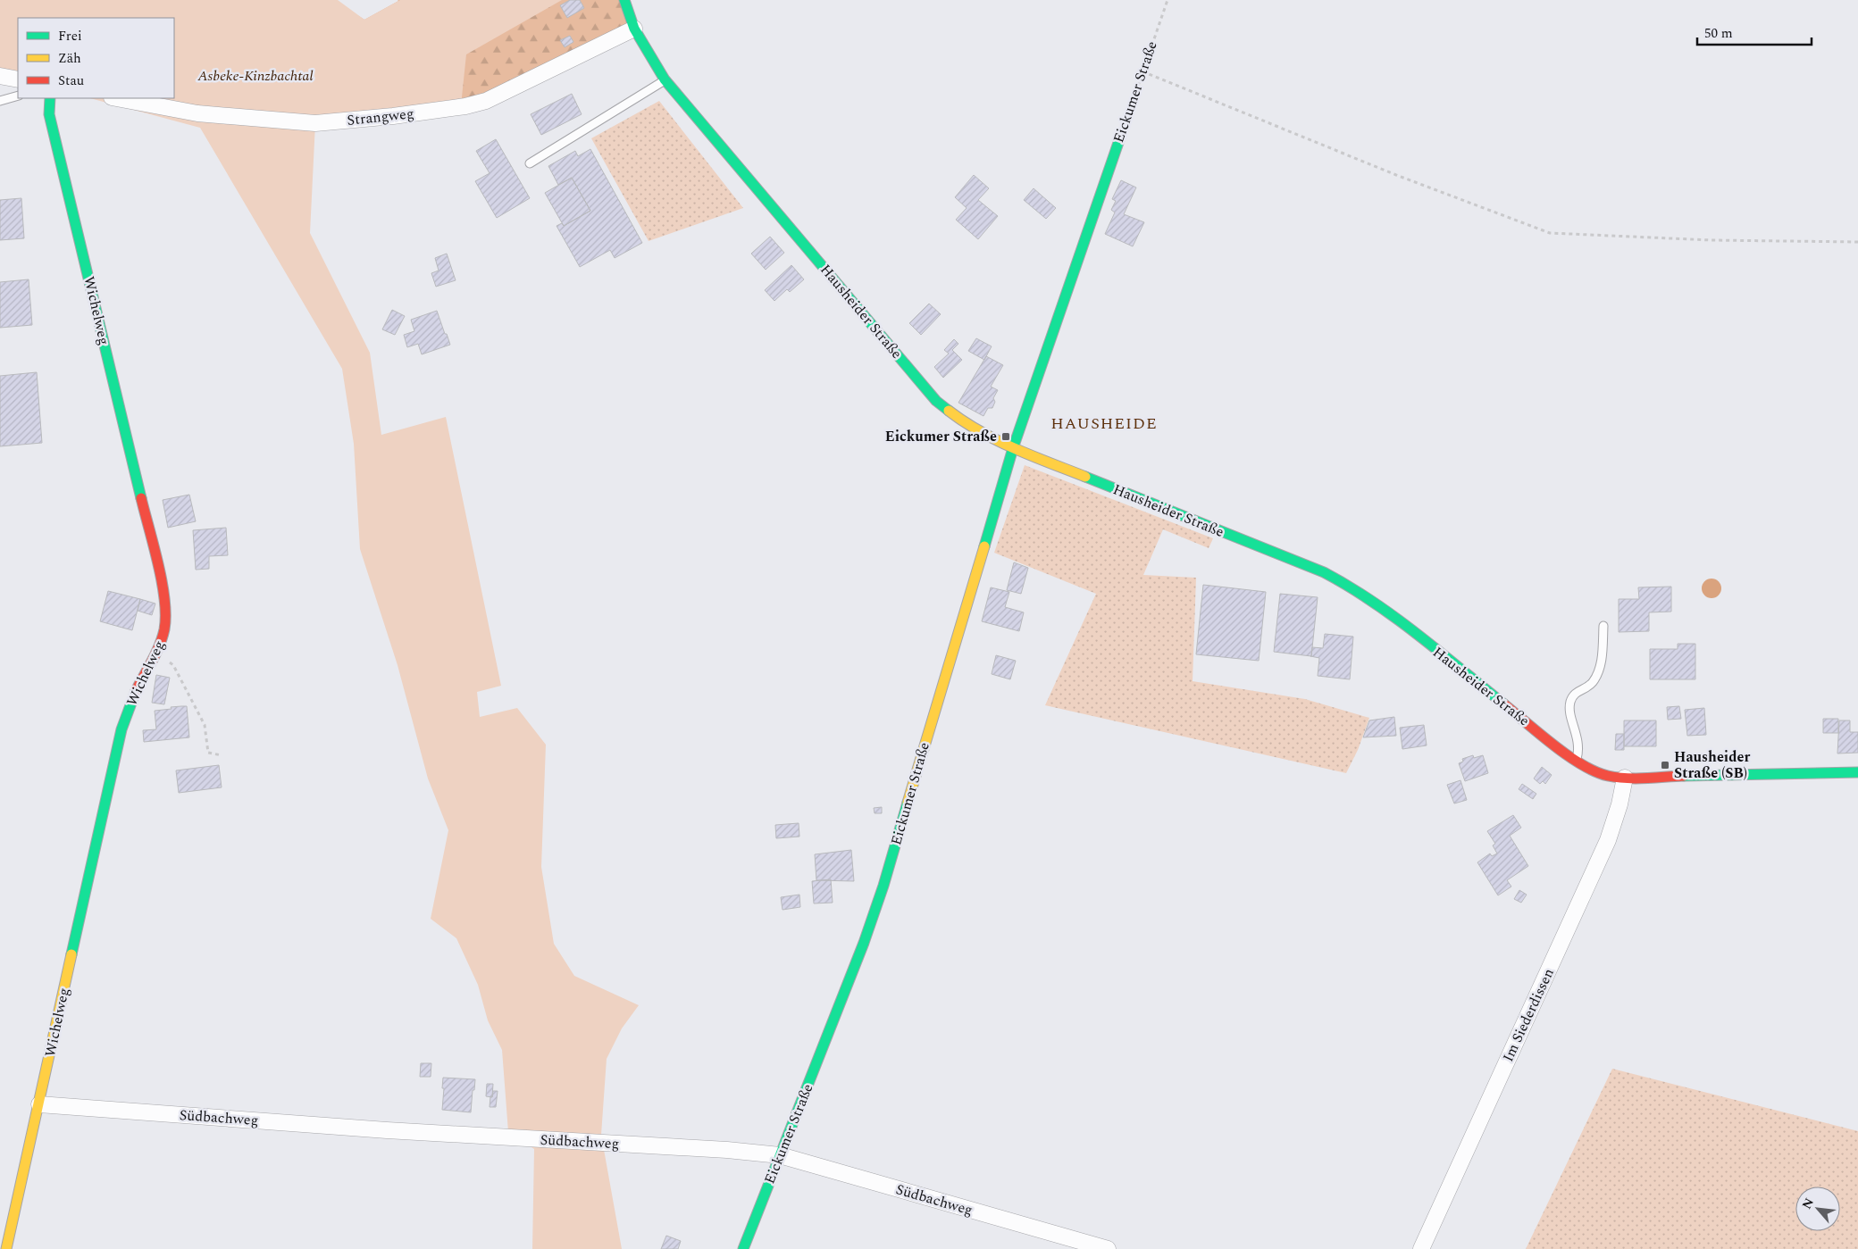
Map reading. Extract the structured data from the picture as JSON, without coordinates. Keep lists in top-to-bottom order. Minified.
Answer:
{"streets":{"street":["Eickumer Straße","Strangweg","Wichelweg","Hausheider Straße","Im Siederdissen","Südbachweg"]},"crossings":[["Eickumer Straße","Hausheider Straße"],["Eickumer Straße","Südbachweg"],["Strangweg","Hausheider Straße"],["Wichelweg","Südbachweg"],["Hausheider Straße","Im Siederdissen"]],"districts":["HAUSHEIDE"],"parks":["Asbeke-Kinzbachtal"],"places":{"transit":["Eickumer Straße","Hausheider Straße (SB)"]},"legend":["Frei","Zäh","Stau"],"scale_bar":"50 m","north":"top left"}
